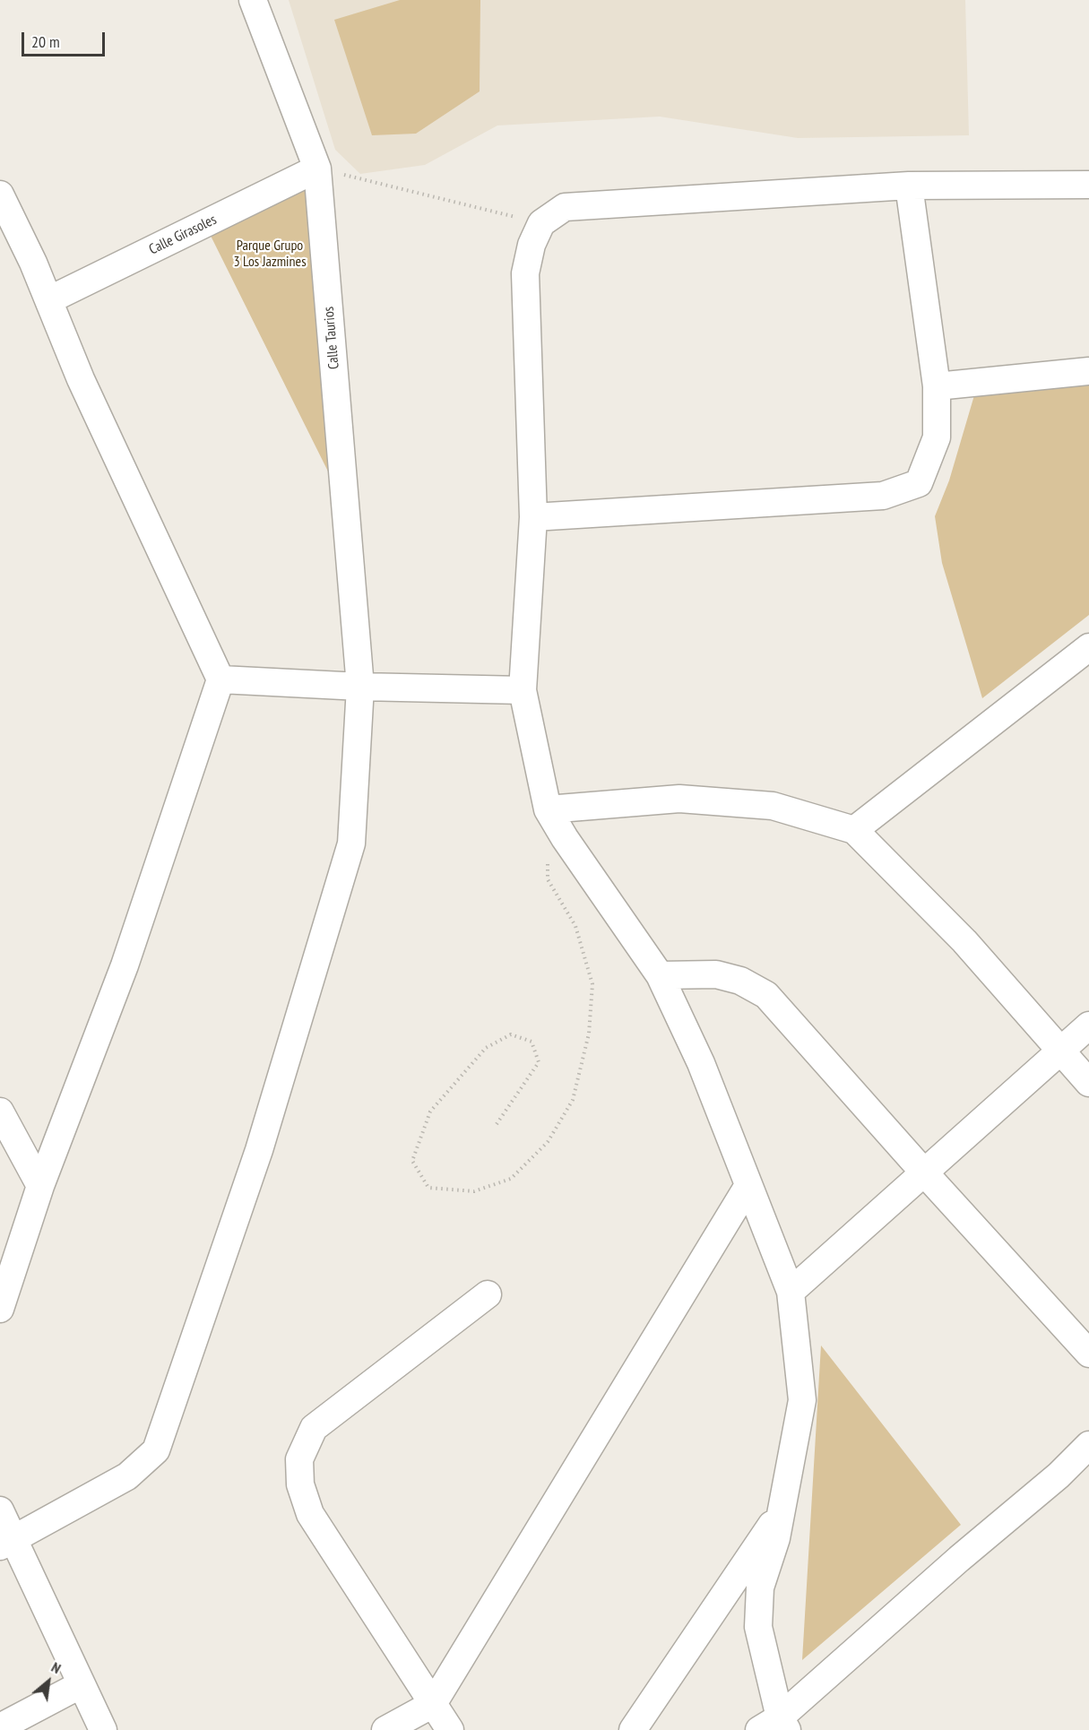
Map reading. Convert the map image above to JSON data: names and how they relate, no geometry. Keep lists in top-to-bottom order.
{
  "streets": {
    "street": ["Calle Girasoles", "Calle Taurios"]
  },
  "crossings": [
    ["Calle Girasoles", "Calle Taurios"]
  ],
  "parks": ["Parque Grupo 3 Los Jazmines"],
  "scale_bar": "20 m",
  "north": "top right"
}
